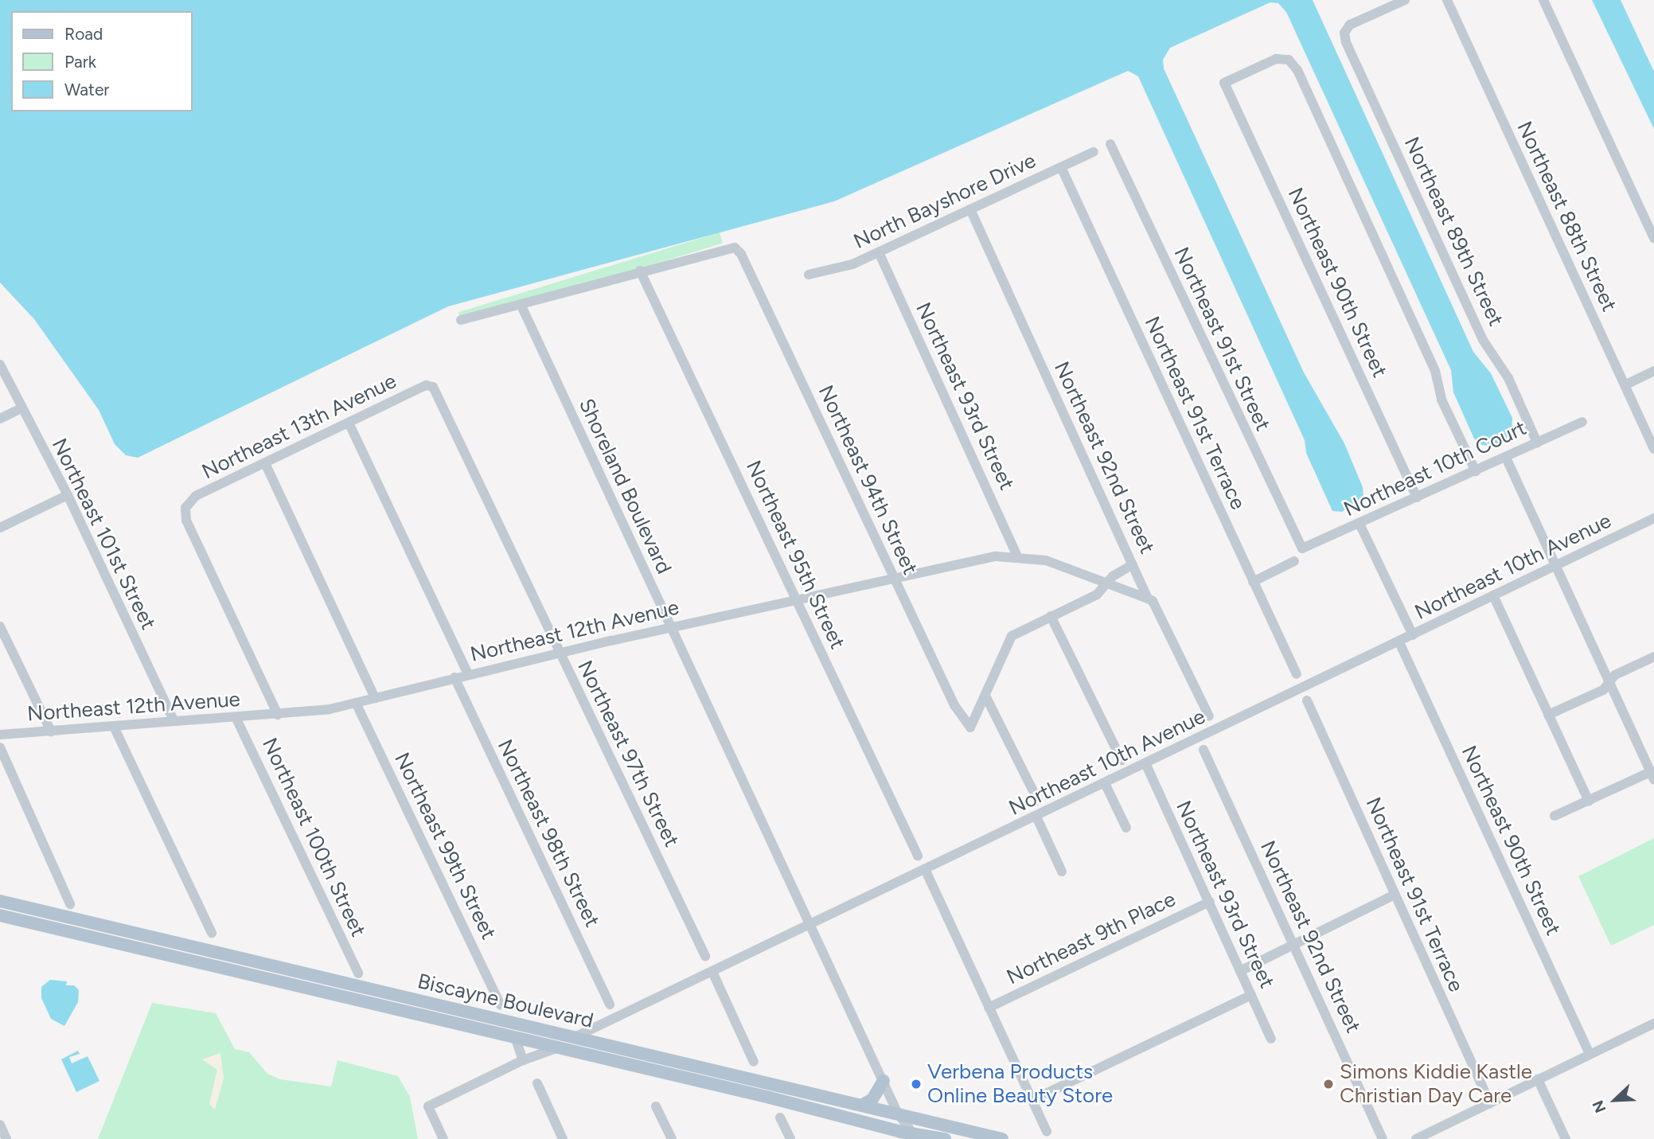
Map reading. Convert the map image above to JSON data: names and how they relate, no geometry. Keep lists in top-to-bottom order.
{
  "streets": {
    "main road": ["Biscayne Boulevard"],
    "street": [
      "North Bayshore Drive",
      "Northeast 88th Street",
      "Northeast 89th Street",
      "Northeast 90th Street",
      "Northeast 91st Street",
      "Northeast 93rd Street",
      "Northeast 91st Terrace",
      "Northeast 13th Avenue",
      "Northeast 92nd Street",
      "Northeast 10th Court",
      "Northeast 94th Street",
      "Shoreland Boulevard",
      "Northeast 101st Street",
      "Northeast 95th Street",
      "Northeast 10th Avenue",
      "Northeast 12th Avenue",
      "Northeast 97th Street",
      "Northeast 98th Street",
      "Northeast 100th Street",
      "Northeast 99th Street",
      "Northeast 9th Place"
    ]
  },
  "crossings": [
    ["North Bayshore Drive", "Northeast 93rd Street"],
    ["North Bayshore Drive", "Northeast 91st Terrace"],
    ["North Bayshore Drive", "Northeast 92nd Street"],
    ["Northeast 89th Street", "Northeast 10th Court"],
    ["Northeast 90th Street", "Northeast 10th Court"],
    ["Northeast 90th Street", "Northeast 10th Avenue"],
    ["Northeast 91st Street", "Northeast 10th Court"],
    ["Northeast 93rd Street", "Northeast 10th Avenue"],
    ["Northeast 93rd Street", "Northeast 12th Avenue"],
    ["Northeast 93rd Street", "Northeast 9th Place"],
    ["Northeast 13th Avenue", "Northeast 97th Street"],
    ["Northeast 13th Avenue", "Northeast 100th Street"],
    ["Northeast 92nd Street", "Northeast 12th Avenue"],
    ["Northeast 94th Street", "Northeast 95th Street"],
    ["Northeast 94th Street", "Northeast 12th Avenue"],
    ["Shoreland Boulevard", "Northeast 10th Avenue"],
    ["Shoreland Boulevard", "Northeast 12th Avenue"],
    ["Shoreland Boulevard", "Biscayne Boulevard"],
    ["Northeast 101st Street", "Northeast 12th Avenue"],
    ["Northeast 95th Street", "Northeast 12th Avenue"],
    ["Northeast 10th Avenue", "Biscayne Boulevard"],
    ["Northeast 12th Avenue", "Northeast 97th Street"],
    ["Northeast 12th Avenue", "Northeast 98th Street"],
    ["Northeast 12th Avenue", "Northeast 100th Street"],
    ["Northeast 12th Avenue", "Northeast 99th Street"]
  ],
  "places": ["Verbena Products Online Beauty Store", "Simons Kiddie Kastle Christian Day Care"],
  "legend": ["Road", "Park", "Water"],
  "north": "bottom left"
}
